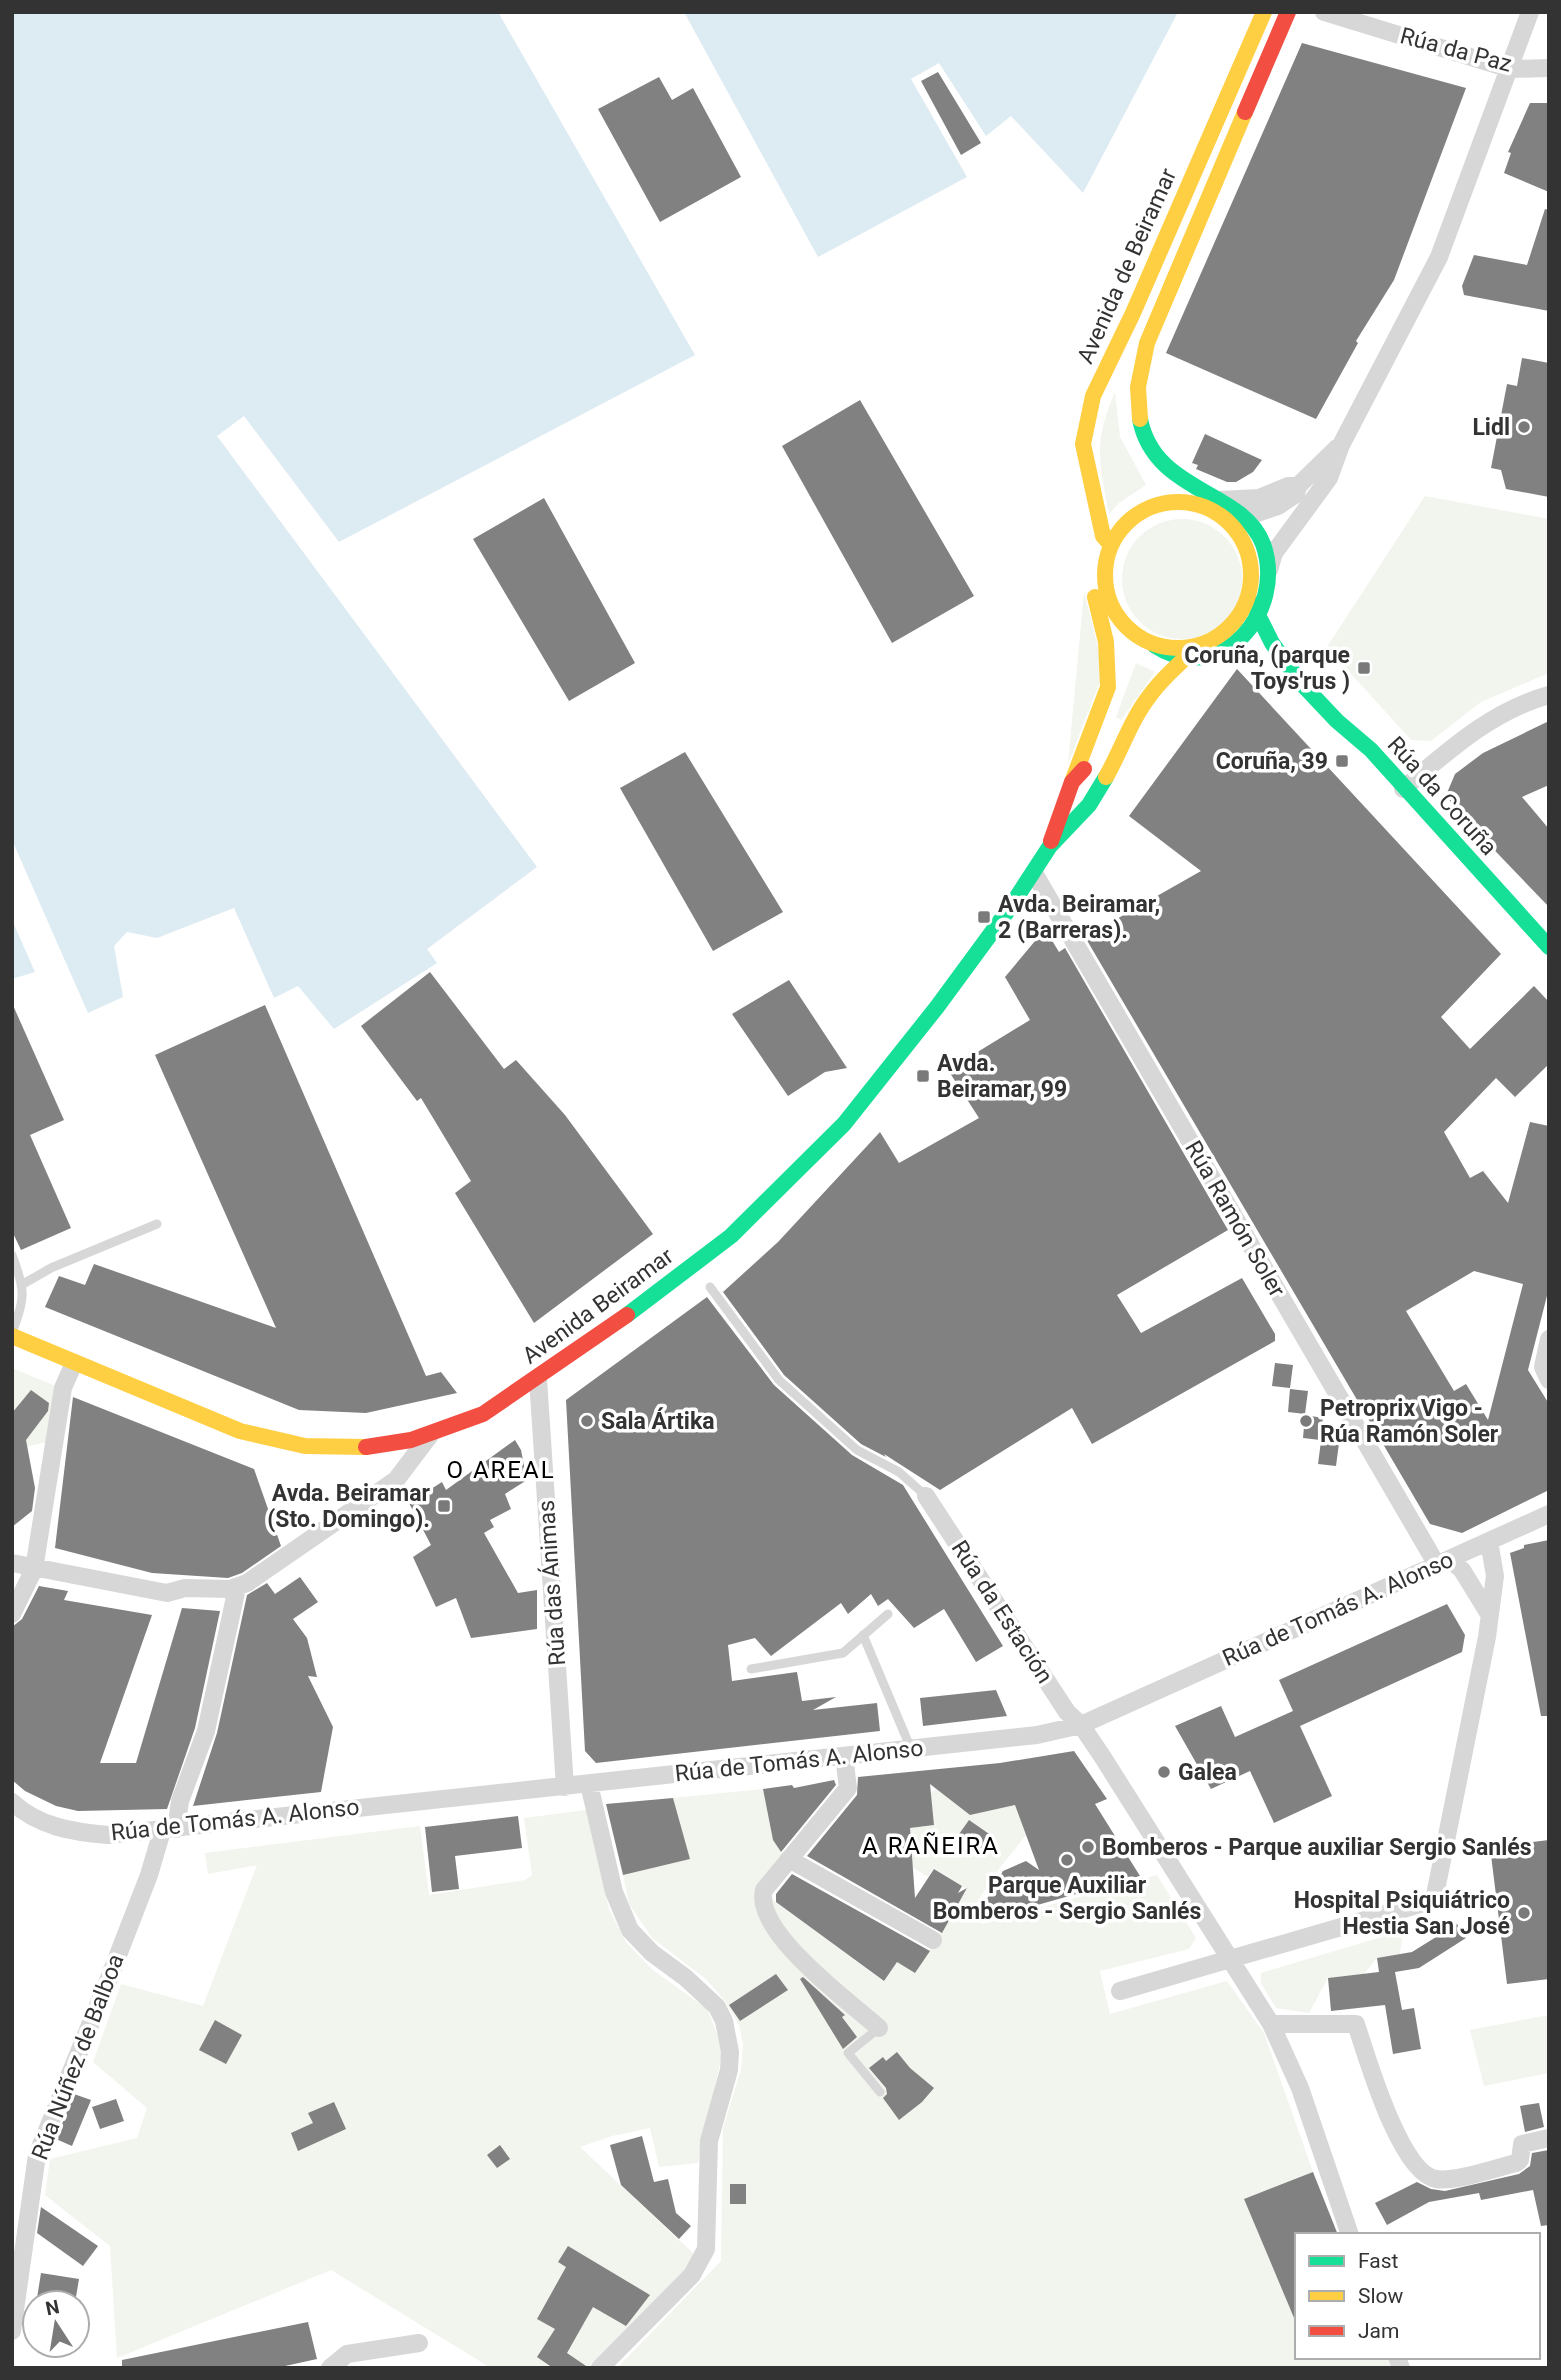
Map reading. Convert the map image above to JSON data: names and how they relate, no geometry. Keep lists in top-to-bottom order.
{
  "streets": {
    "main road": ["Avenida de Beiramar", "Rúa da Coruña", "Avenida Beiramar"],
    "street": [
      "Rúa da Paz",
      "Rúa Ramón Soler",
      "Rúa das Ánimas",
      "Rúa de Tomás A. Alonso",
      "Rúa da Estación",
      "Rúa Núñez de Balboa"
    ]
  },
  "crossings": [
    ["Avenida de Beiramar", "Rúa da Coruña"],
    ["Avenida de Beiramar", "Avenida Beiramar"],
    ["Rúa da Coruña", "Avenida Beiramar"],
    ["Rúa Ramón Soler", "Avenida Beiramar"],
    ["Rúa Ramón Soler", "Rúa de Tomás A. Alonso"],
    ["Avenida Beiramar", "Rúa das Ánimas"],
    ["Rúa das Ánimas", "Rúa de Tomás A. Alonso"],
    ["Rúa de Tomás A. Alonso", "Rúa da Estación"],
    ["Rúa de Tomás A. Alonso", "Rúa Núñez de Balboa"]
  ],
  "districts": ["O AREAL", "A RAÑEIRA"],
  "places": {
    "other": [
      "Lidl",
      "Sala Ártika",
      "Petroprix Vigo - Rúa Ramón Soler",
      "Galea",
      "Bomberos - Parque auxiliar Sergio Sanlés",
      "Parque Auxiliar Bomberos - Sergio Sanlés",
      "Hospital Psiquiátrico Hestia San José"
    ],
    "transit": [
      "Coruña, (parque Toys'rus )",
      "Coruña, 39",
      "Avda. Beiramar, 2 (Barreras).",
      "Avda. Beiramar, 99",
      "Avda. Beiramar (Sto. Domingo)."
    ]
  },
  "legend": ["Fast", "Slow", "Jam"],
  "north": "top"
}
